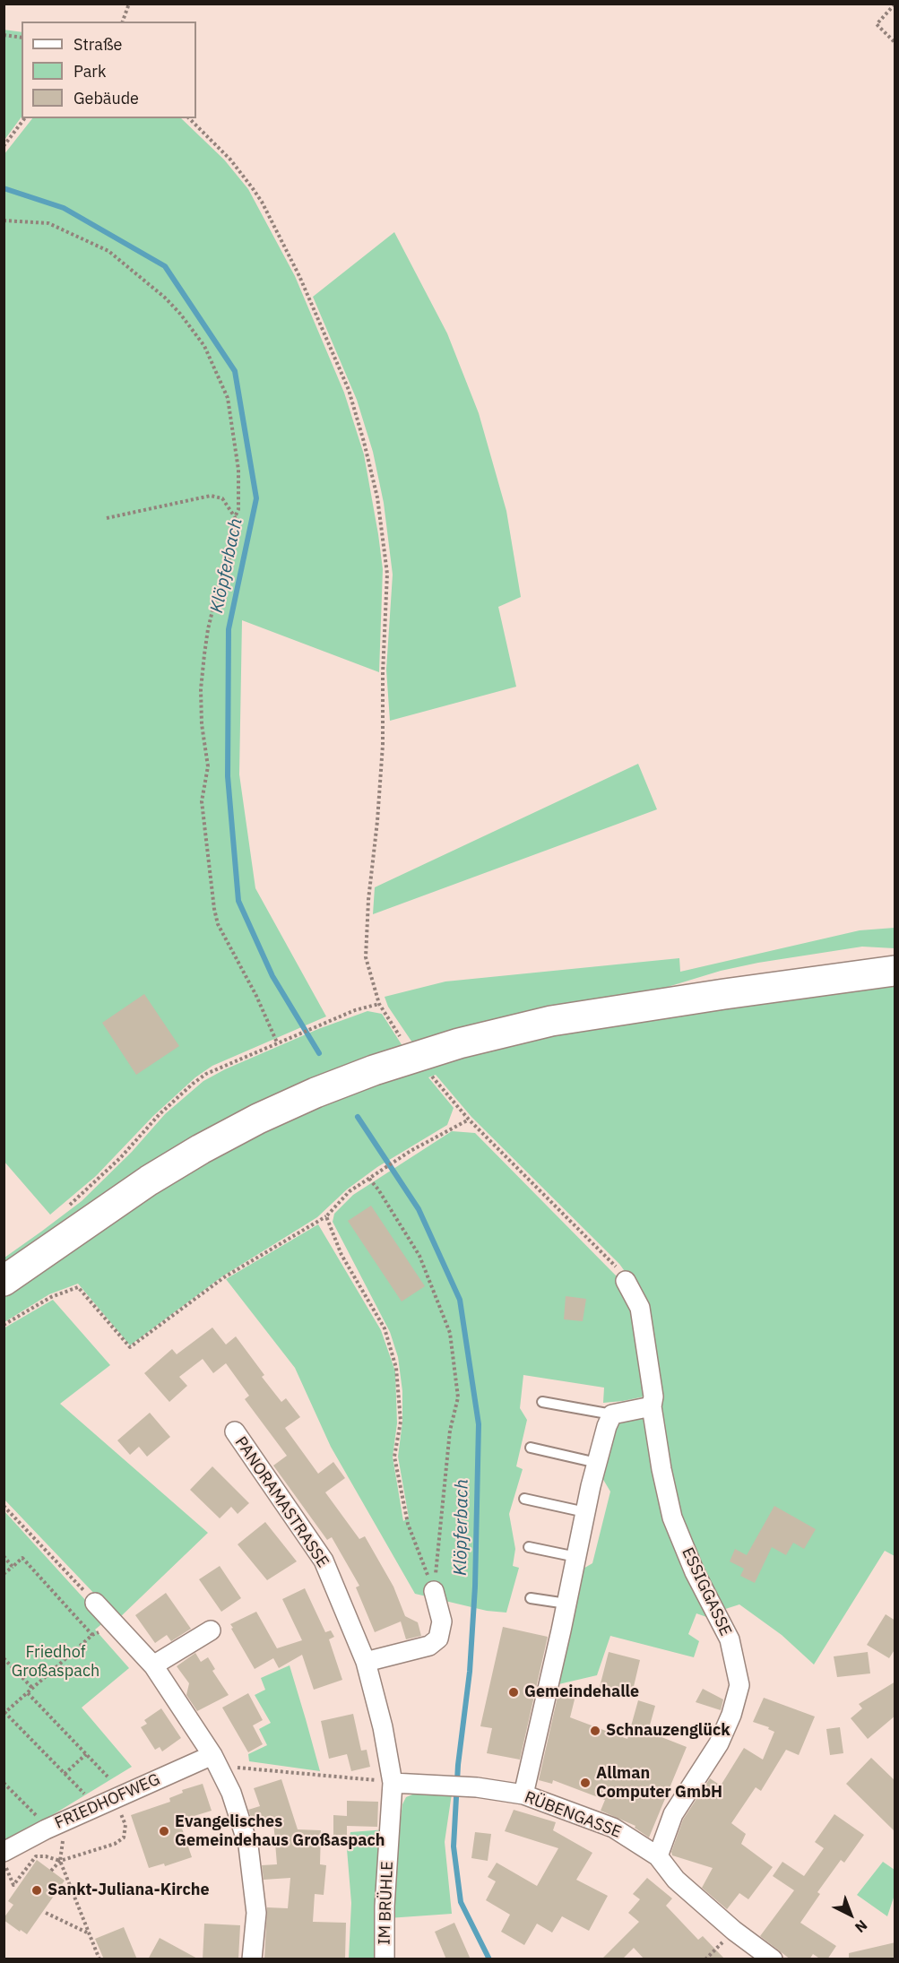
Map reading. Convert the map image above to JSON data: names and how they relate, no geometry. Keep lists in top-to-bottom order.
{
  "streets": {
    "street": [
      "PANORAMASTRASSE",
      "ESSIGGASSE",
      "FRIEDHOFWEG",
      "RÜBENGASSE",
      "IM BRÜHLE"
    ]
  },
  "crossings": [
    ["PANORAMASTRASSE", "RÜBENGASSE"],
    ["PANORAMASTRASSE", "IM BRÜHLE"],
    ["ESSIGGASSE", "RÜBENGASSE"],
    ["RÜBENGASSE", "IM BRÜHLE"]
  ],
  "water": ["Klöpferbach"],
  "parks": ["Friedhof Großaspach"],
  "places": [
    "Gemeindehalle",
    "Schnauzenglück",
    "Allman Computer GmbH",
    "Evangelisches Gemeindehaus Großaspach",
    "Sankt-Juliana-Kirche"
  ],
  "legend": ["Straße", "Park", "Gebäude"],
  "north": "bottom right"
}
